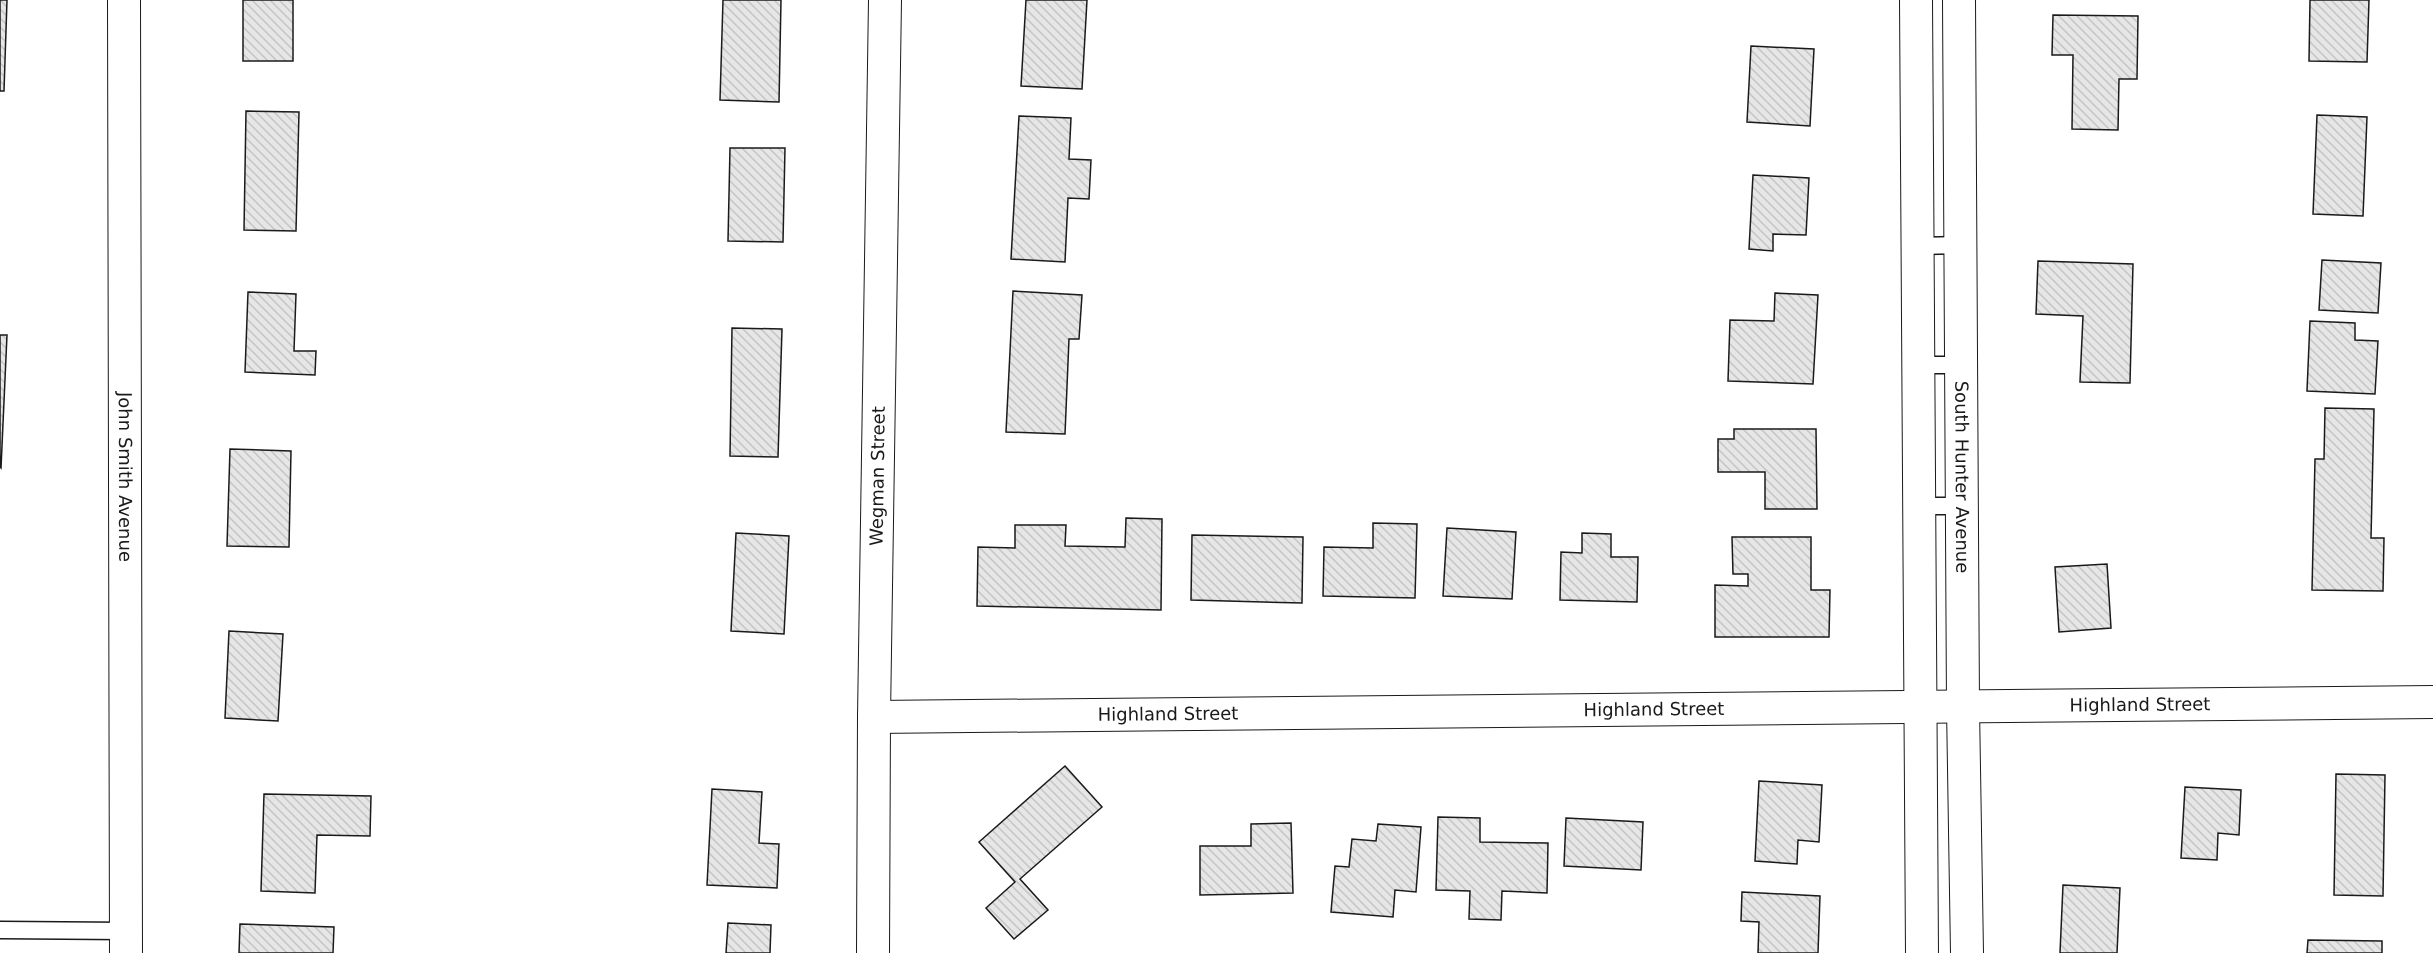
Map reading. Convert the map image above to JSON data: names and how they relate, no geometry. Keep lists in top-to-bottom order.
{
  "streets": {
    "street": [
      "John Smith Avenue",
      "Wegman Street",
      "South Hunter Avenue",
      "Highland Street"
    ]
  },
  "crossings": [
    ["Wegman Street", "Highland Street"],
    ["South Hunter Avenue", "Highland Street"]
  ]
}
